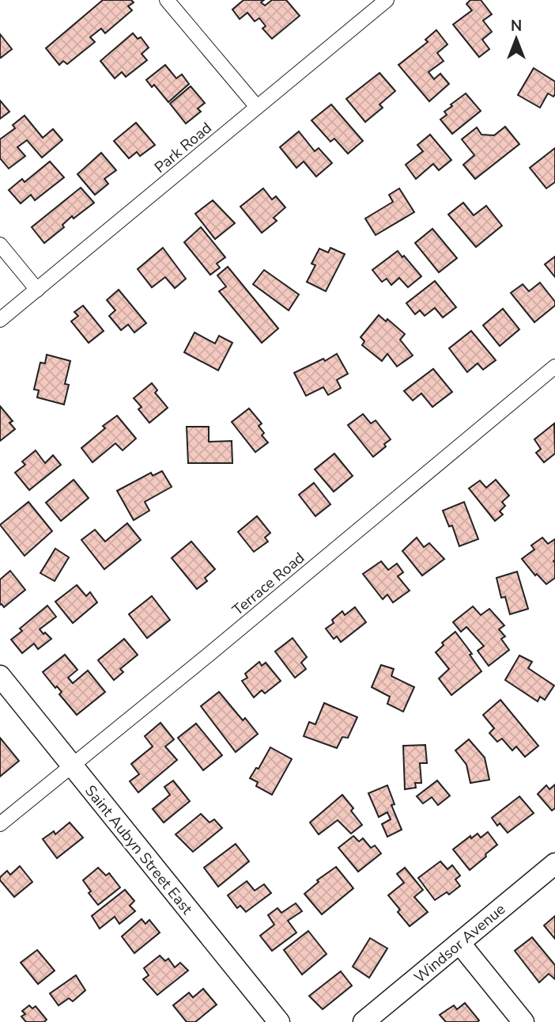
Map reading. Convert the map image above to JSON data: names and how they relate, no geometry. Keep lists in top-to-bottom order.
{
  "streets": {
    "main road": ["Saint Aubyn Street East", "Windsor Avenue"],
    "street": ["Park Road", "Terrace Road"]
  },
  "crossings": [
    ["Terrace Road", "Saint Aubyn Street East"]
  ],
  "north": "top"
}
